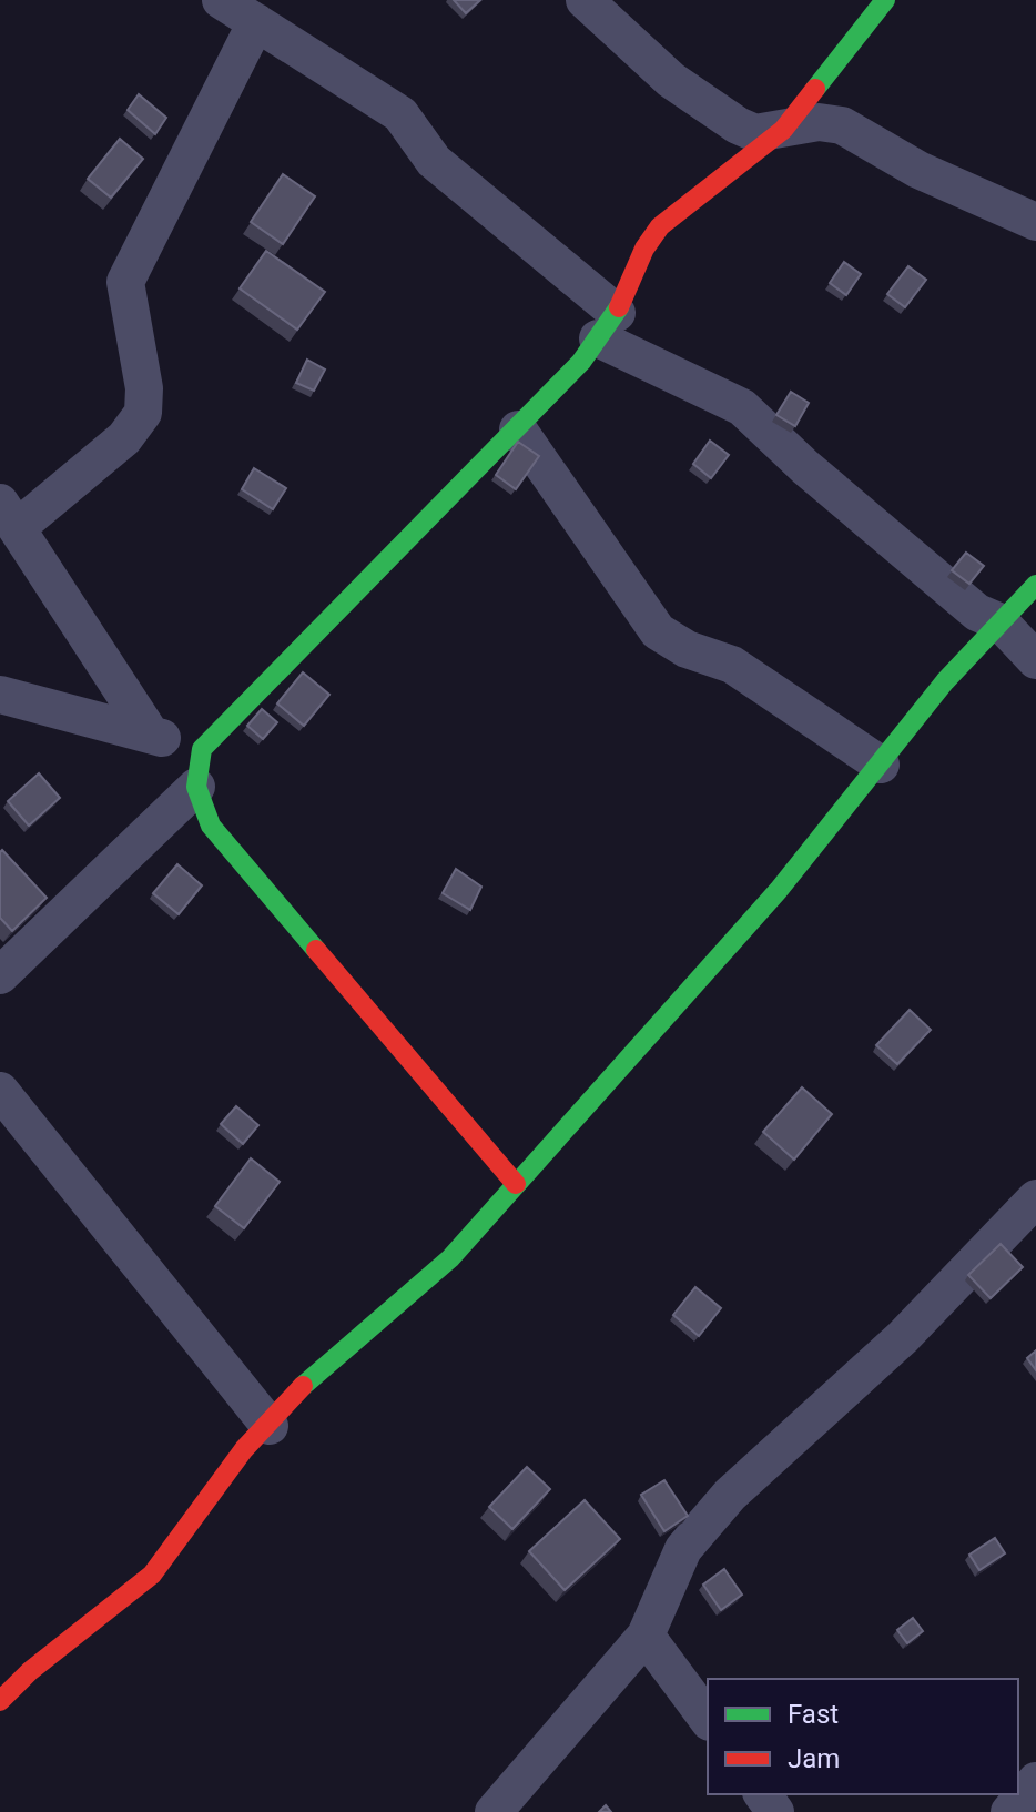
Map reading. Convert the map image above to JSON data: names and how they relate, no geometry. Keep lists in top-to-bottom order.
{
  "legend": ["Fast", "Jam"]
}
